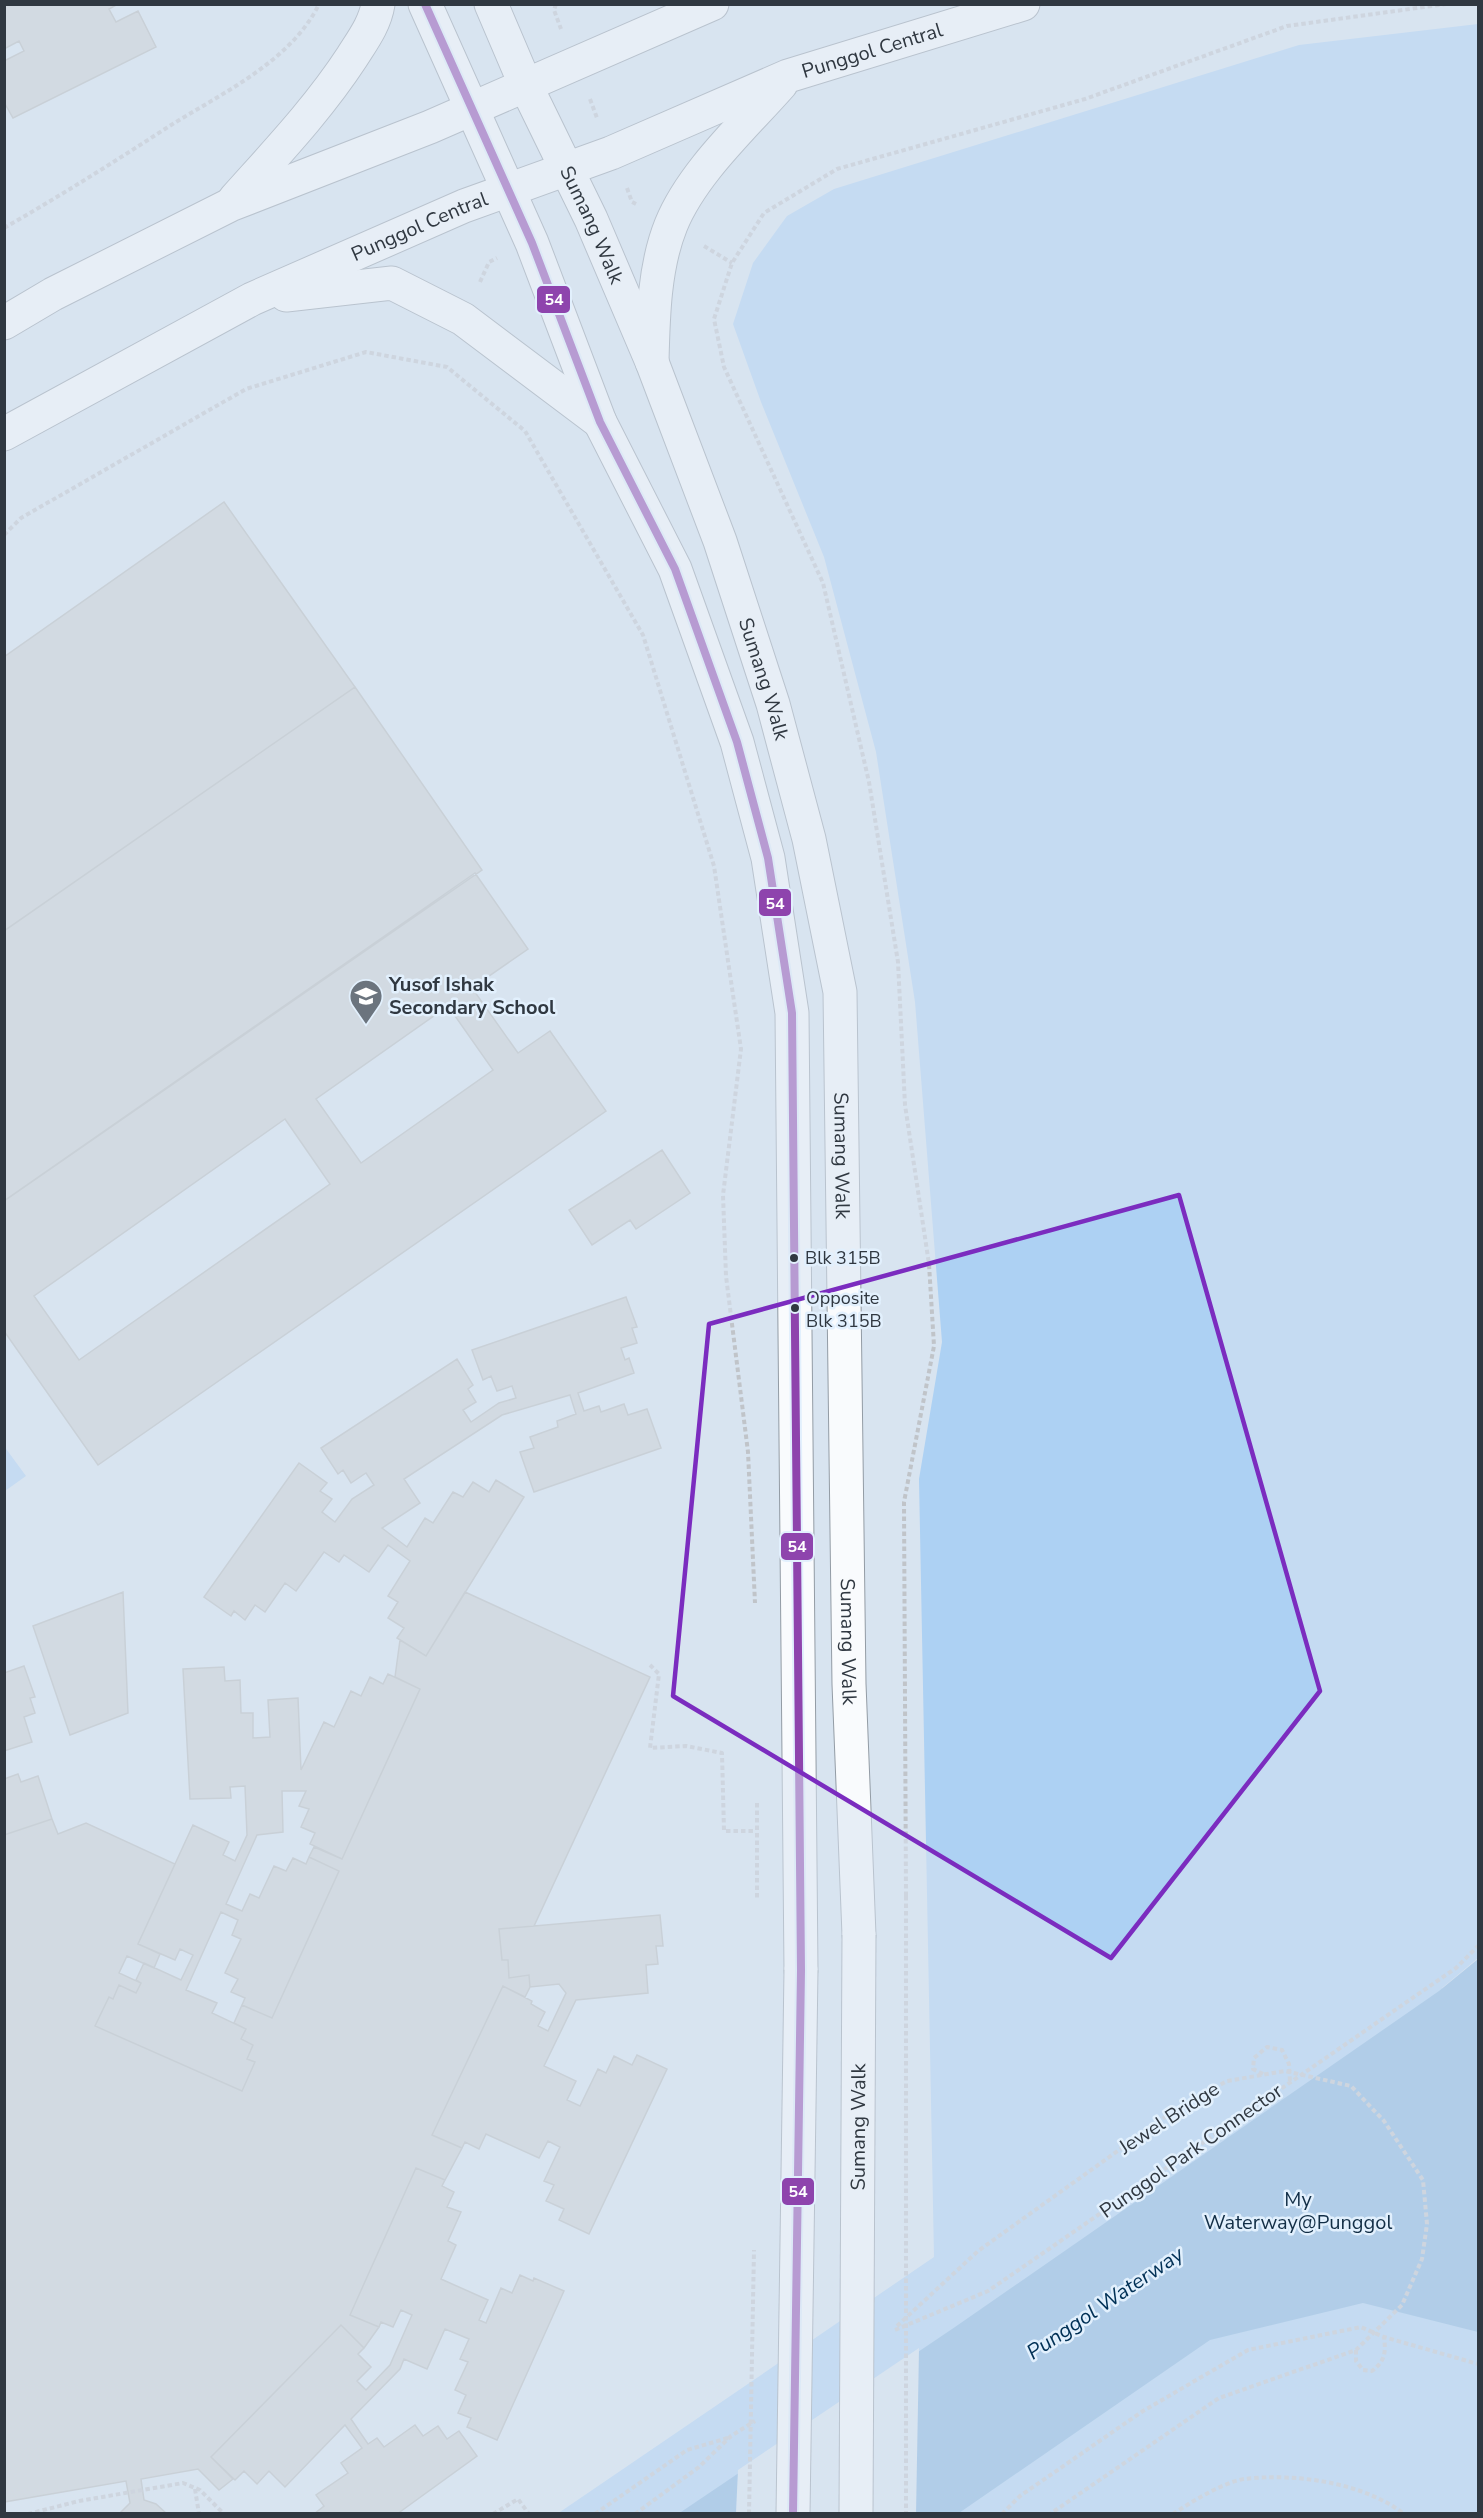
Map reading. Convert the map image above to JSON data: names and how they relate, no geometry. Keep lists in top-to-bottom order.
{
  "streets": {
    "street": ["Punggol Central", "Sumang Walk"],
    "path": ["Jewel Bridge", "Punggol Park Connector"]
  },
  "crossings": [
    ["Punggol Central", "Sumang Walk"],
    ["Jewel Bridge", "Punggol Park Connector"]
  ],
  "water": ["Punggol Waterway"],
  "parks": ["My Waterway@Punggol"],
  "places": {
    "school or university": ["Yusof Ishak Secondary School"],
    "other": ["Blk 315B", "Opposite Blk 315B"]
  },
  "lines": ["transit line 54"]
}
